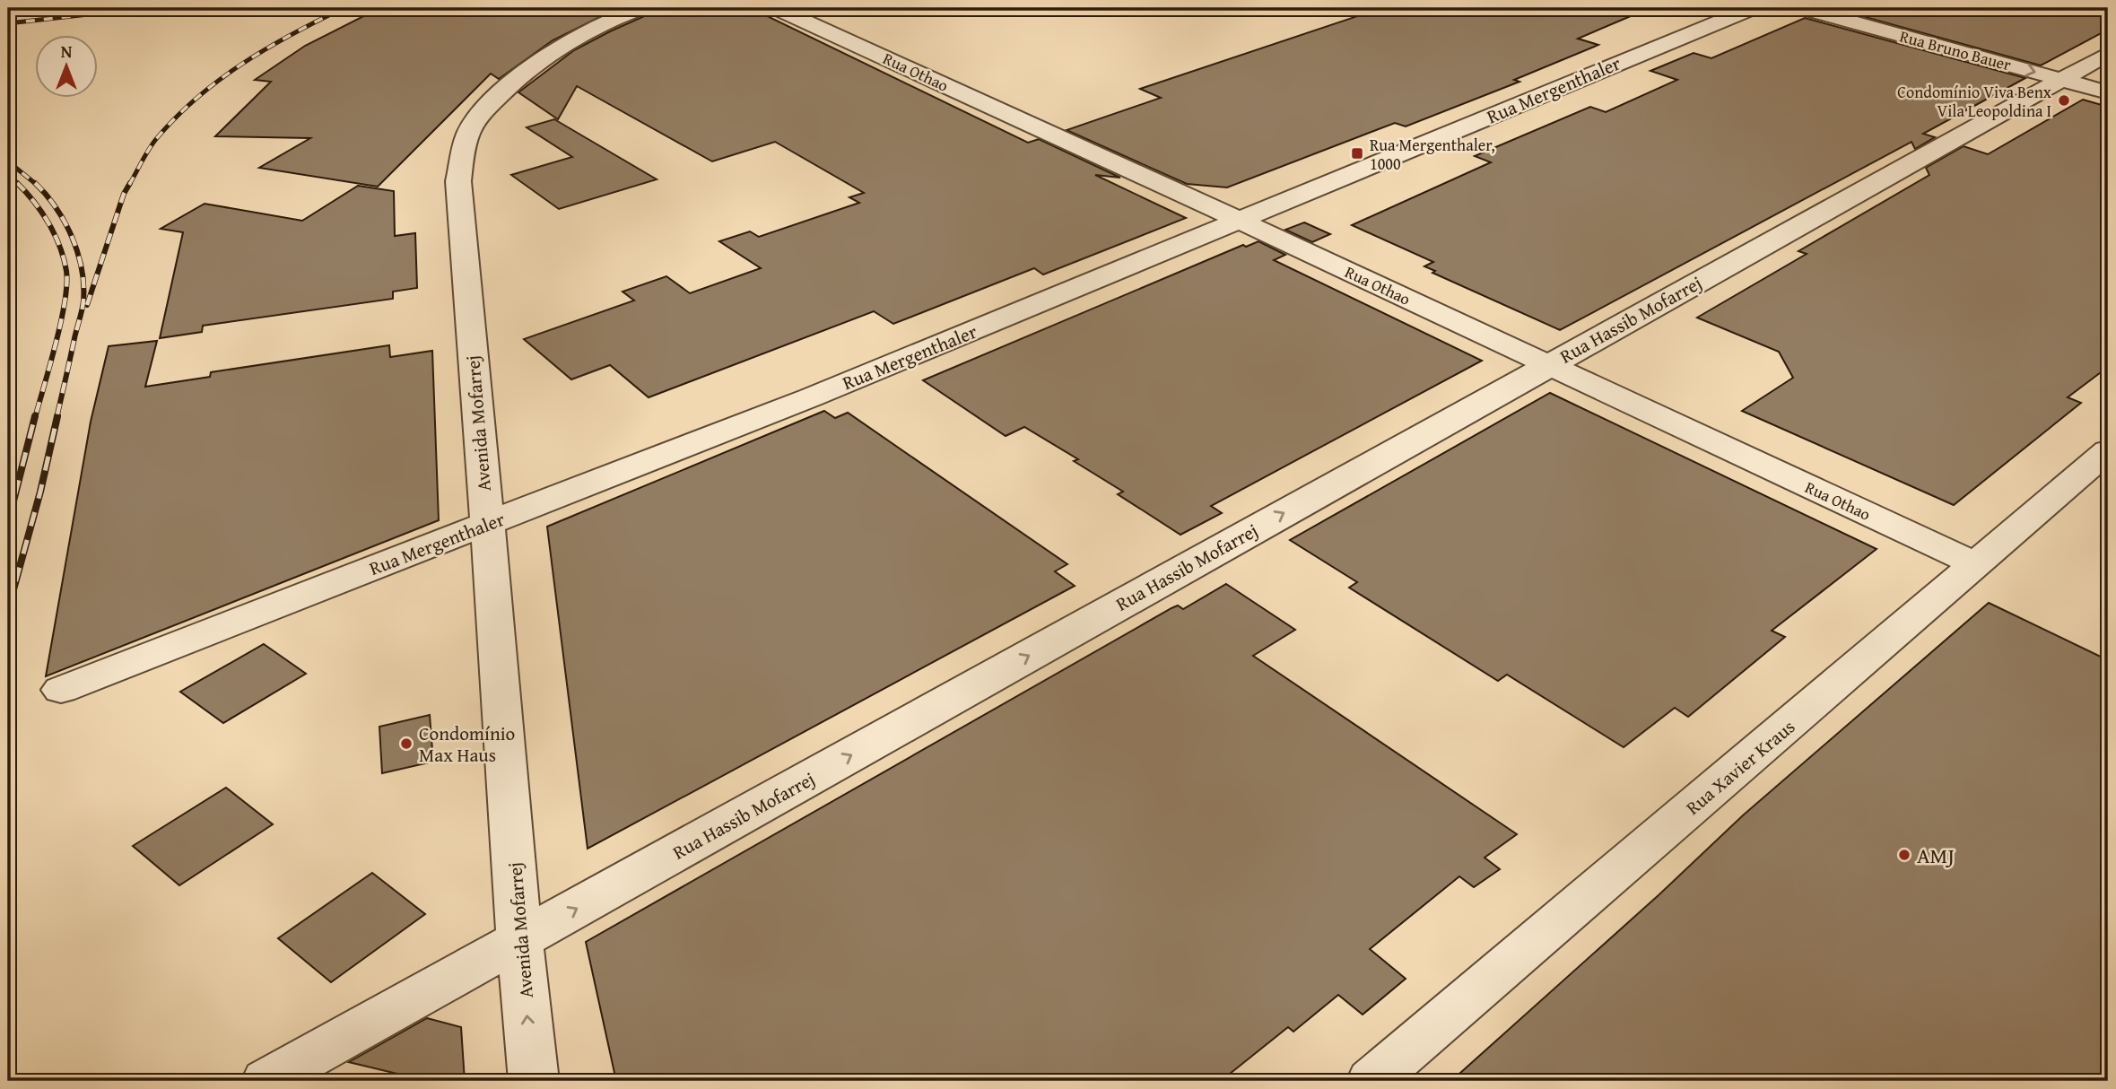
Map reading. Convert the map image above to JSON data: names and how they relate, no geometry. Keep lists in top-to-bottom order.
{
  "streets": {
    "street": [
      "Rua Bruno Bauer",
      "Rua Othao",
      "Rua Mergenthaler",
      "Rua Hassib Mofarrej",
      "Avenida Mofarrej",
      "Rua Xavier Kraus"
    ]
  },
  "crossings": [
    ["Rua Bruno Bauer", "Rua Hassib Mofarrej"],
    ["Rua Othao", "Rua Mergenthaler"],
    ["Rua Othao", "Rua Hassib Mofarrej"],
    ["Rua Othao", "Rua Xavier Kraus"],
    ["Rua Mergenthaler", "Avenida Mofarrej"],
    ["Rua Hassib Mofarrej", "Avenida Mofarrej"]
  ],
  "one_way": ["Rua Bruno Bauer", "Rua Hassib Mofarrej"],
  "places": {
    "other": ["Condomínio Viva Benx Vila Leopoldina I", "Condomínio Max Haus", "AMJ"],
    "transit": ["Rua Mergenthaler, 1000"]
  },
  "north": "top"
}
